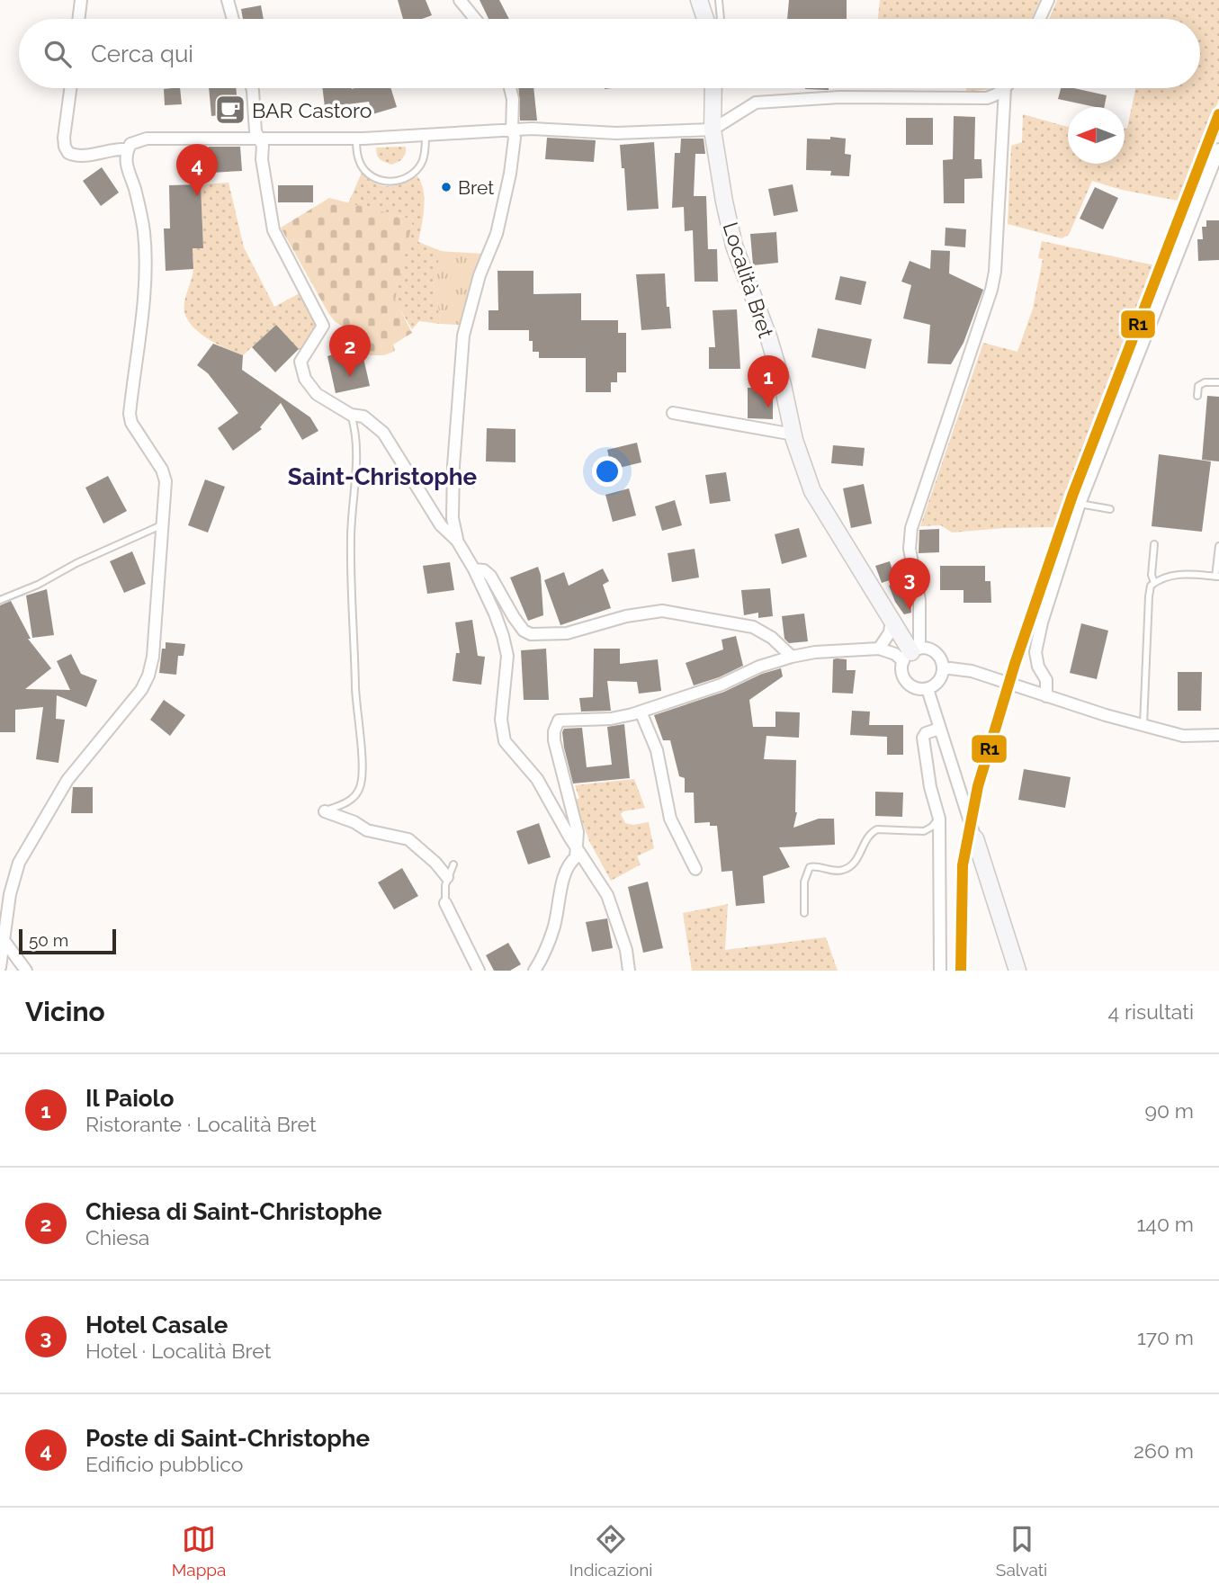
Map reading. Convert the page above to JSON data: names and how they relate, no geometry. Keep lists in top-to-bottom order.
{
  "streets": {
    "street": ["Località Bret"]
  },
  "districts": ["Saint-Christophe"],
  "places": {
    "cafe": ["BAR Castoro"],
    "other": ["Bret"]
  },
  "lines": ["transit line R1"],
  "scale_bar": "50 m",
  "north": "left",
  "page": {
    "search": "Cerca qui",
    "pins": [
      "4",
      "2",
      "1",
      "3"
    ],
    "scale": "50 m",
    "heading": ["Vicino", "4 risultati"],
    "list": [
      {
        "mark": "1",
        "name": "Il Paiolo",
        "note": "Ristorante · Località Bret",
        "value": "90 m"
      },
      {
        "mark": "2",
        "name": "Chiesa di Saint-Christophe",
        "note": "Chiesa",
        "value": "140 m"
      },
      {
        "mark": "3",
        "name": "Hotel Casale",
        "note": "Hotel · Località Bret",
        "value": "170 m"
      },
      {
        "mark": "4",
        "name": "Poste di Saint-Christophe",
        "note": "Edificio pubblico",
        "value": "260 m"
      }
    ],
    "nav": ["Mappa", "Indicazioni", "Salvati"]
  }
}
